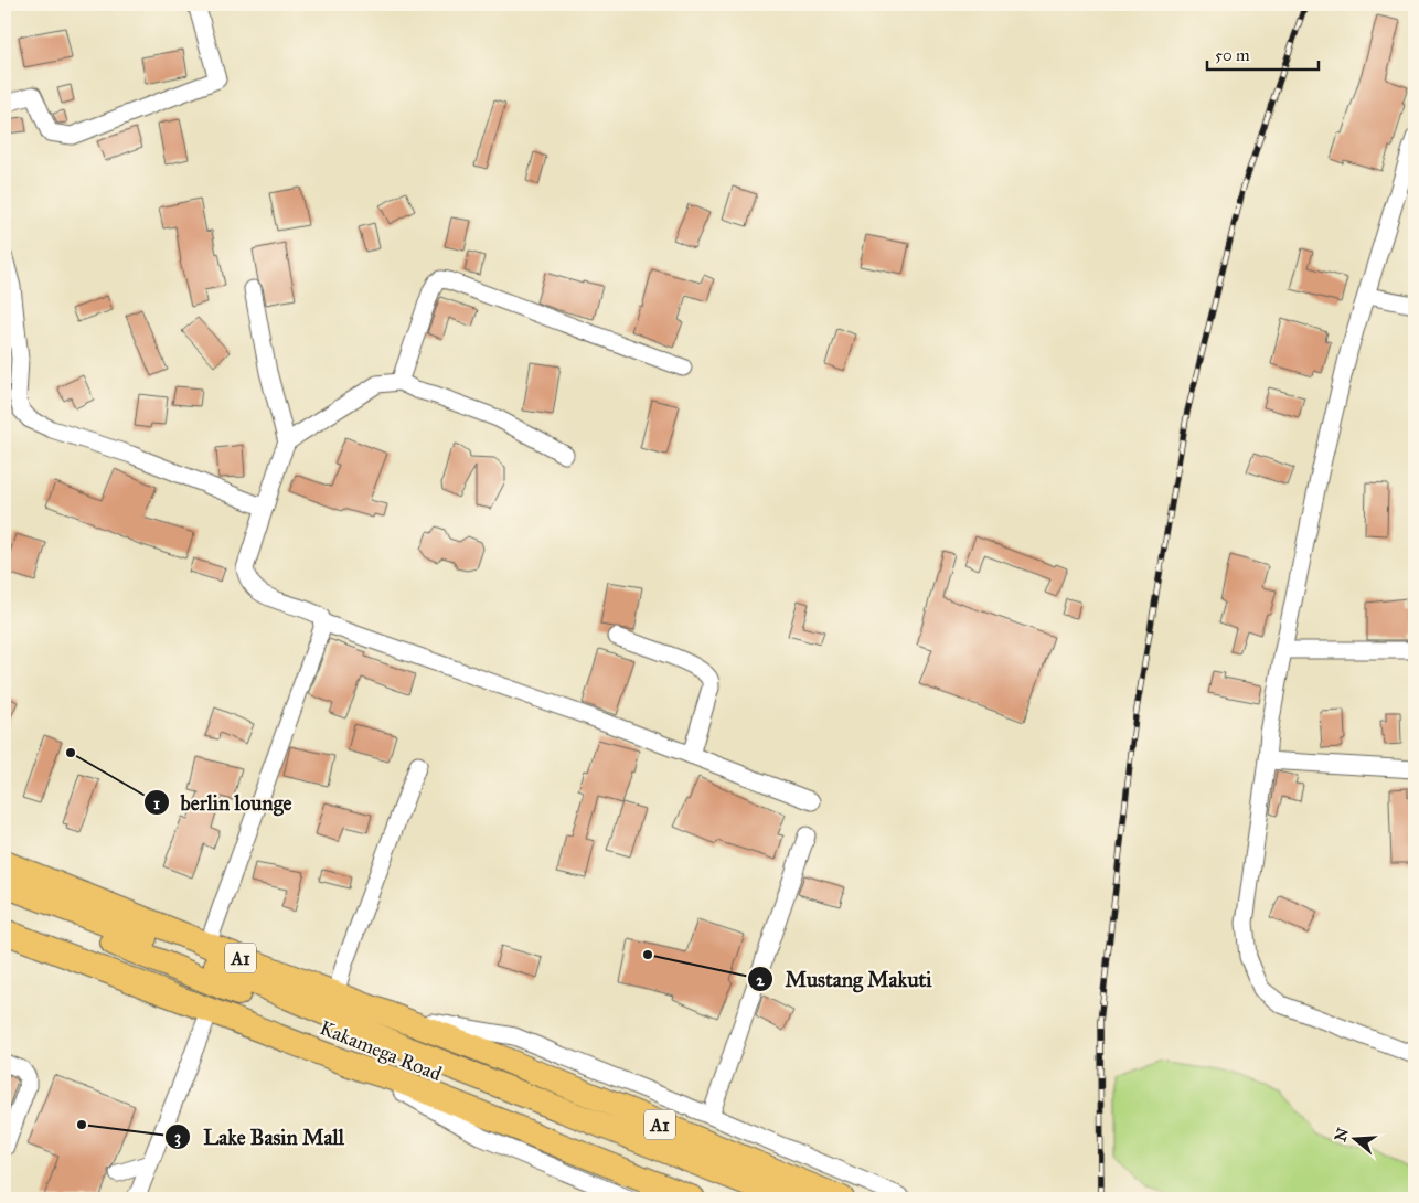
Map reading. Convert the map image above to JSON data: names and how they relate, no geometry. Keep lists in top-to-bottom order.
{
  "streets": {
    "highway": ["A1", "Kakamega Road"]
  },
  "places": ["berlin lounge", "Mustang Makuti", "Lake Basin Mall"],
  "scale_bar": "50 m",
  "north": "left"
}
